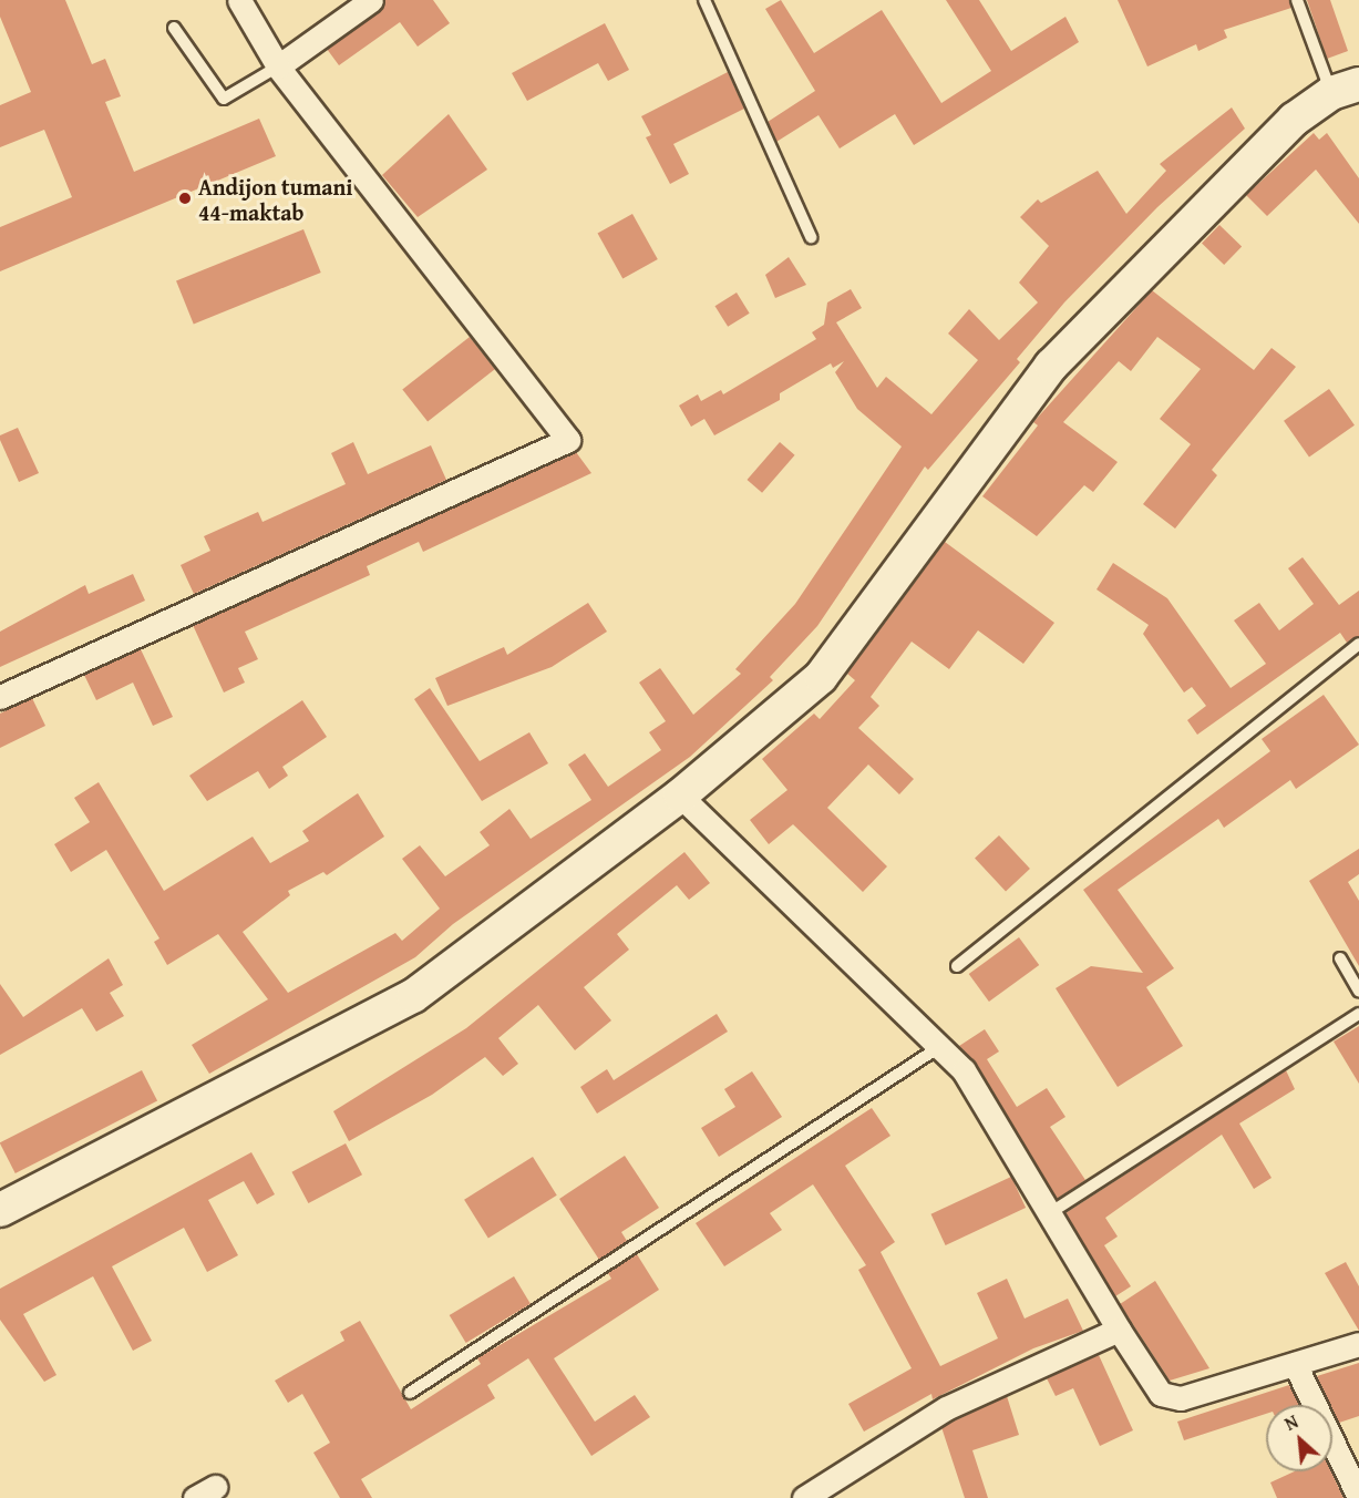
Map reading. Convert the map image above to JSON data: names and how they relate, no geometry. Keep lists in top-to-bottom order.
{
  "places": ["Andijon tumani 44-maktab"],
  "north": "top left"
}
